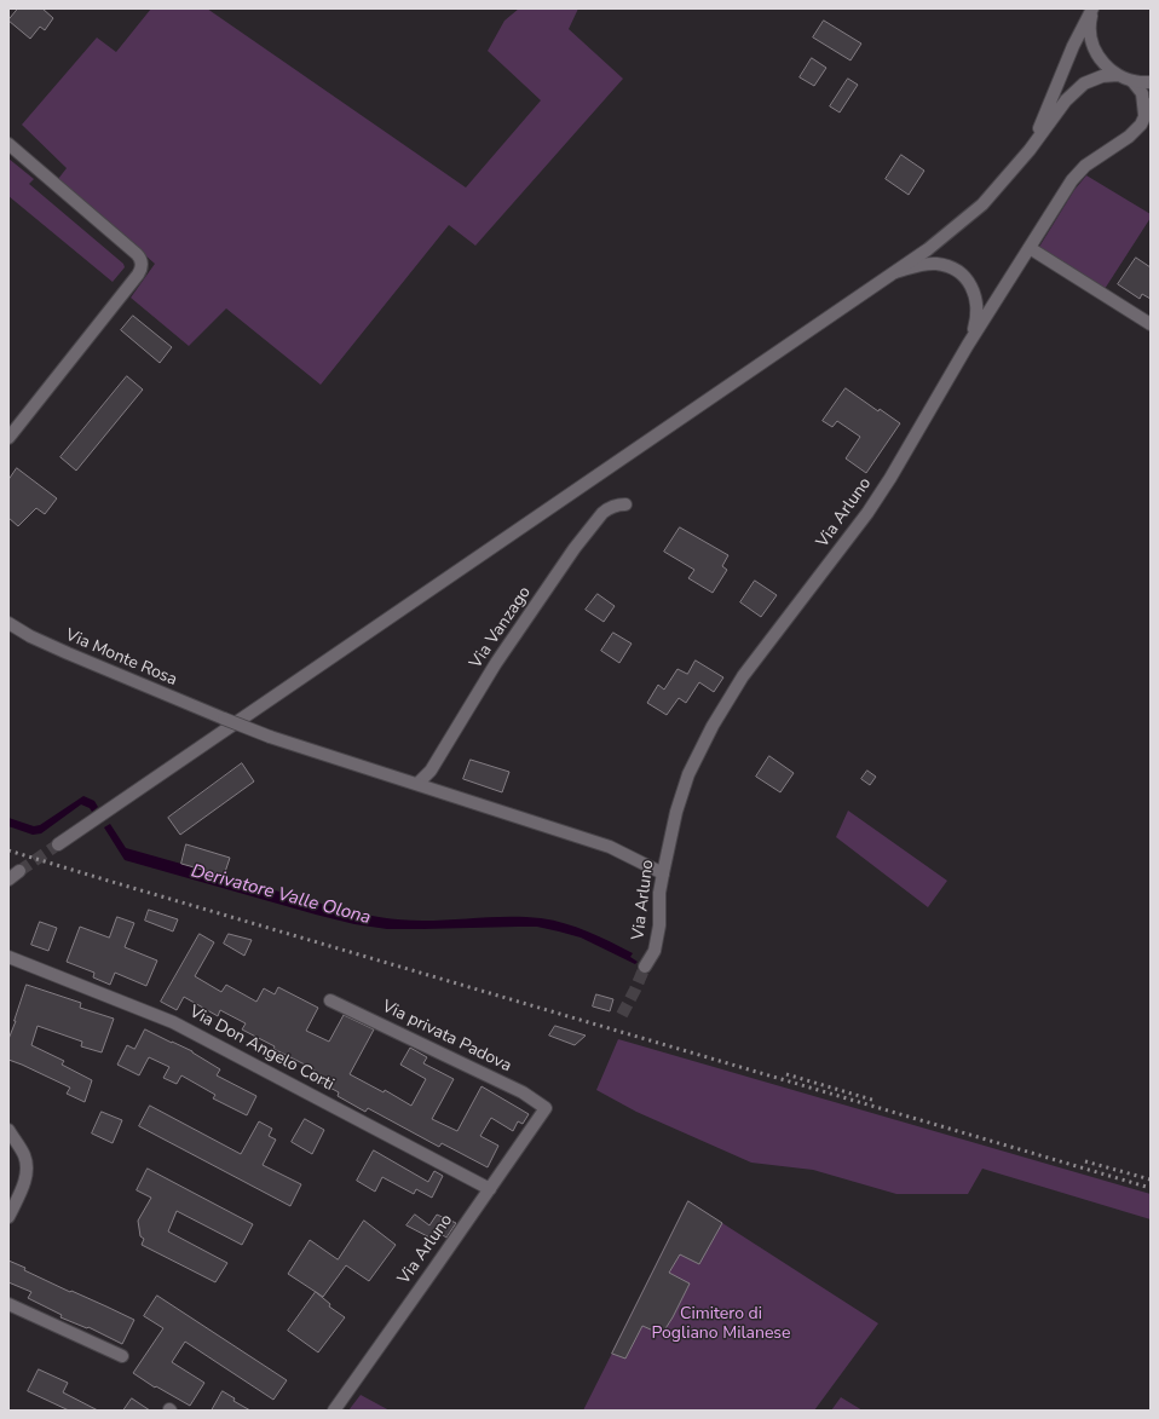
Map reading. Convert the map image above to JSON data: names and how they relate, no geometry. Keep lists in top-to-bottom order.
{
  "streets": {
    "street": [
      "Via Arluno",
      "Via Vanzago",
      "Via Monte Rosa",
      "Via privata Padova",
      "Via Don Angelo Corti"
    ]
  },
  "crossings": [
    ["Via Arluno", "Via privata Padova"],
    ["Via Arluno", "Via Don Angelo Corti"],
    ["Via Vanzago", "Via Monte Rosa"]
  ],
  "water": ["Derivatore Valle Olona"],
  "parks": ["Cimitero di Pogliano Milanese"]
}
